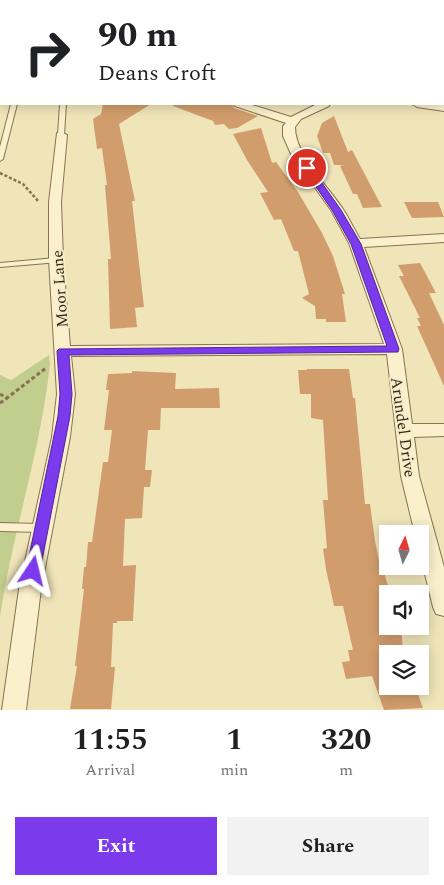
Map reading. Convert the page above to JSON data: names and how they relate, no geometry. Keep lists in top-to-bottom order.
{
  "streets": {
    "street": ["Moor Lane", "Arundel Drive"]
  },
  "north": "top",
  "page": {
    "turn": ["90 m", "Deans Croft"],
    "eta": [
      "11:55",
      "Arrival",
      "1",
      "min",
      "320",
      "m"
    ],
    "buttons": ["Exit", "Share"]
  }
}
